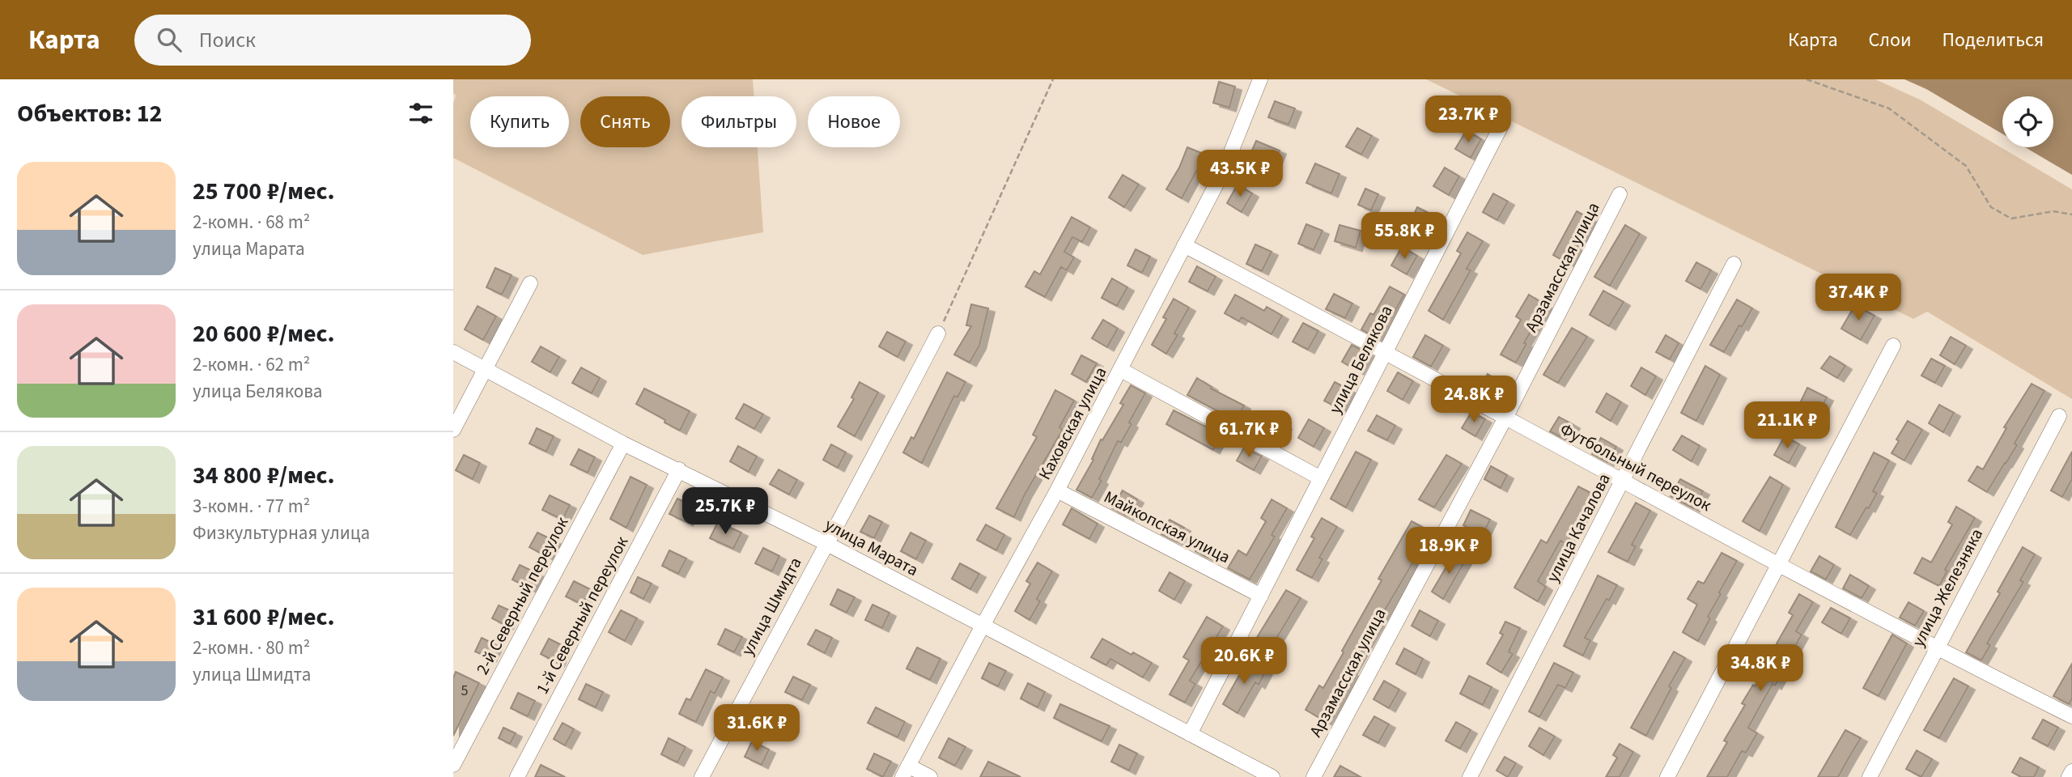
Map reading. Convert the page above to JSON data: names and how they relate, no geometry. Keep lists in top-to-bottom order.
{
  "streets": {
    "street": [
      "Арзамасская улица",
      "улица Белякова",
      "Каховская улица",
      "Футбольный переулок",
      "Майкопская улица",
      "улица Качалова",
      "улица Марата",
      "улица Железняка",
      "2-й Северный переулок",
      "улица Шмидта",
      "1-й Северный переулок"
    ]
  },
  "crossings": [
    ["Арзамасская улица", "Футбольный переулок"],
    ["улица Белякова", "Футбольный переулок"],
    ["улица Белякова", "Майкопская улица"],
    ["улица Белякова", "улица Марата"],
    ["Каховская улица", "Футбольный переулок"],
    ["Каховская улица", "Майкопская улица"],
    ["Каховская улица", "улица Марата"],
    ["Футбольный переулок", "улица Качалова"],
    ["Футбольный переулок", "улица Железняка"],
    ["улица Марата", "2-й Северный переулок"],
    ["улица Марата", "улица Шмидта"],
    ["улица Марата", "1-й Северный переулок"]
  ],
  "house_numbers": ["5"],
  "page": {
    "header": "Карта",
    "search": "Поиск",
    "nav": ["Карта", "Слои", "Поделиться"],
    "heading": "Объектов: 12",
    "price": [
      "23.7K ₽",
      "43.5K ₽",
      "55.8K ₽",
      "37.4K ₽",
      "24.8K ₽",
      "21.1K ₽",
      "61.7K ₽",
      "25.7K ₽",
      "18.9K ₽",
      "20.6K ₽",
      "34.8K ₽",
      "31.6K ₽"
    ],
    "chip": [
      "Купить",
      "Снять",
      "Фильтры",
      "Новое"
    ],
    "list": [
      {
        "name": "25 700 ₽/мес.",
        "note": "2-комн. · 68 m² · улица Марата"
      },
      {
        "name": "20 600 ₽/мес.",
        "note": "2-комн. · 62 m² · улица Белякова"
      },
      {
        "name": "34 800 ₽/мес.",
        "note": "3-комн. · 77 m² · Физкультурная улица"
      },
      {
        "name": "31 600 ₽/мес.",
        "note": "2-комн. · 80 m² · улица Шмидта"
      }
    ]
  }
}
